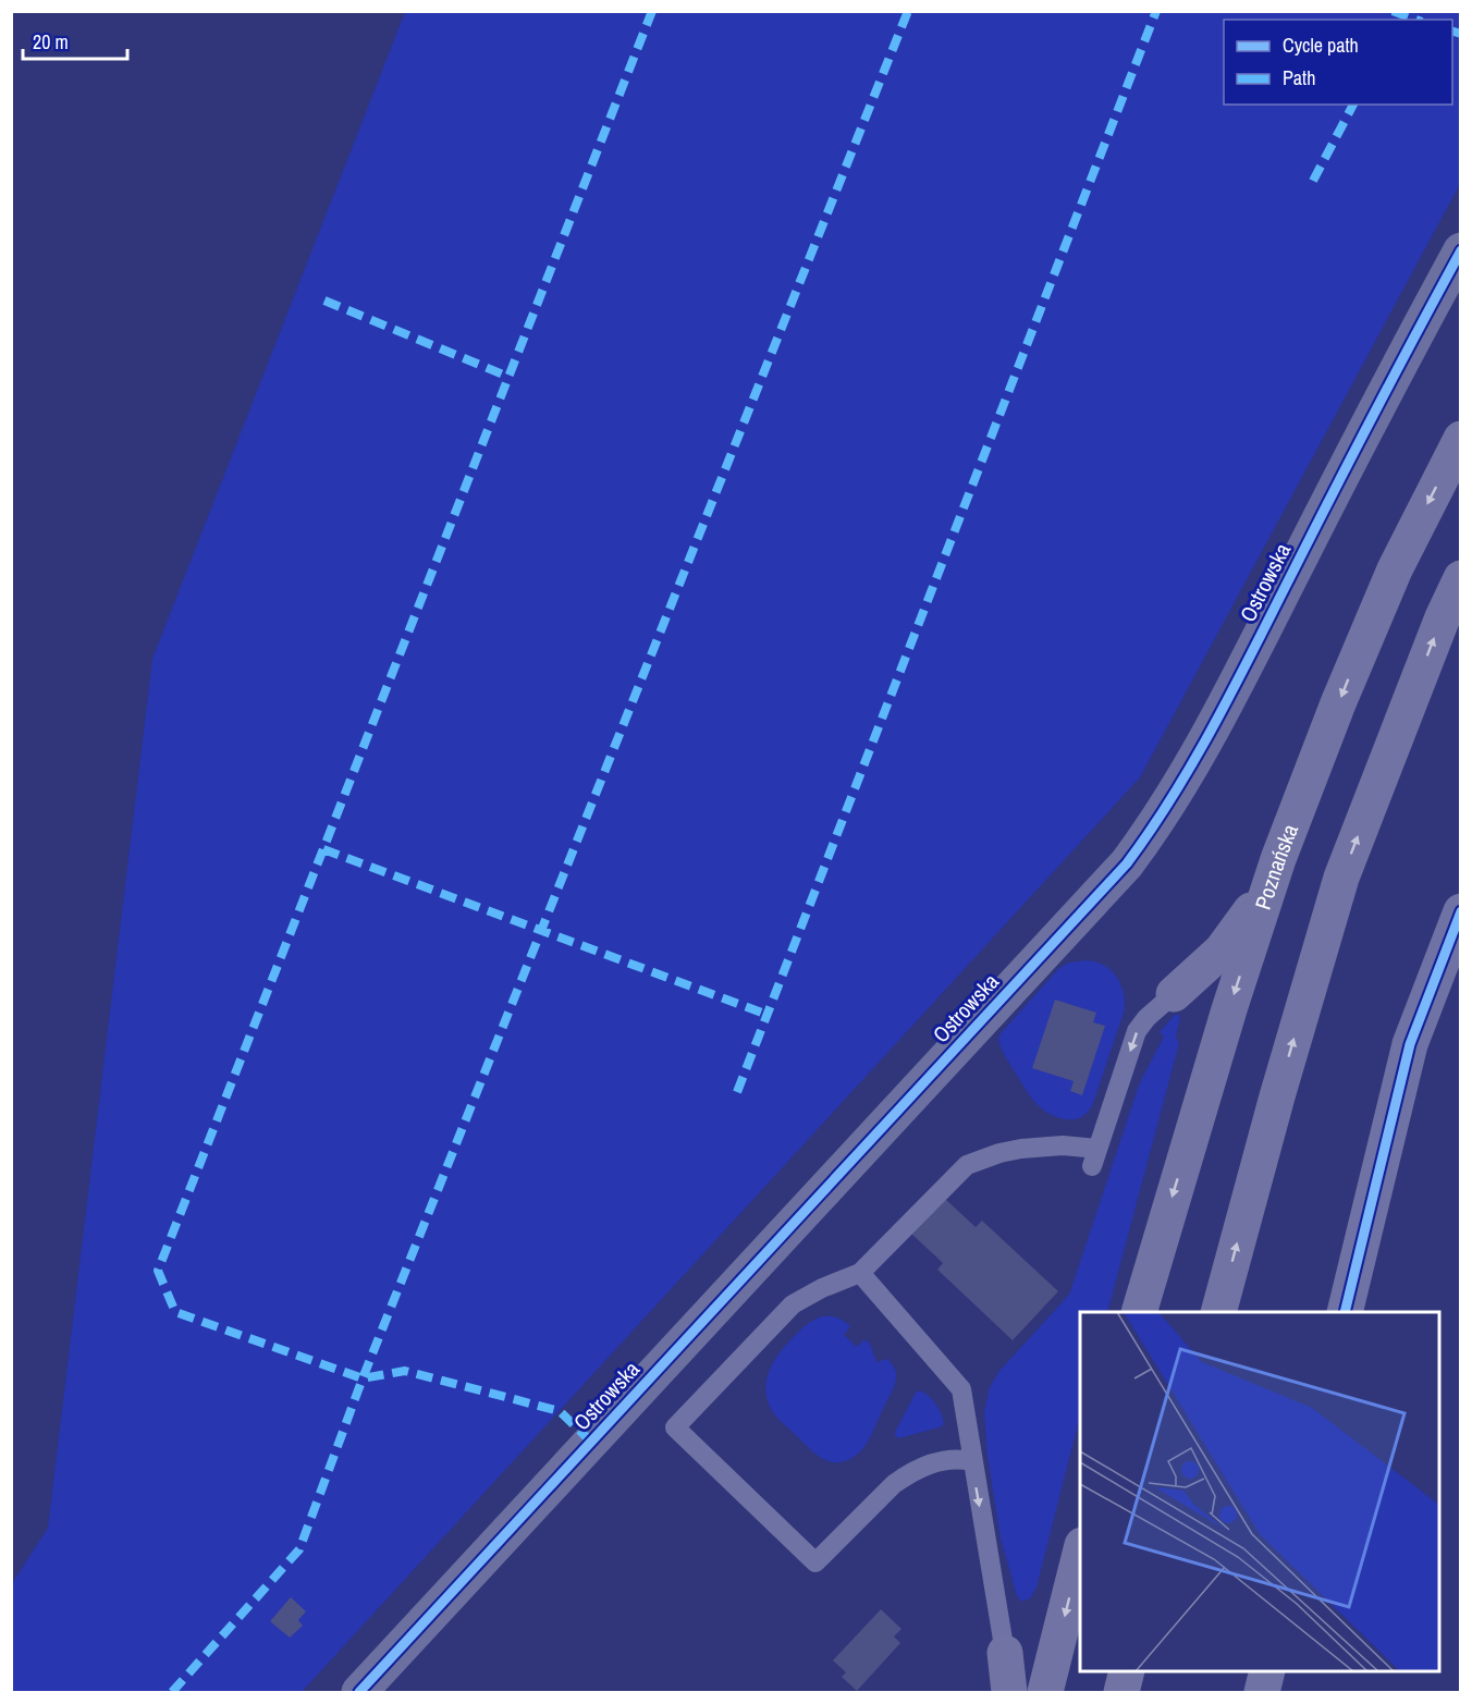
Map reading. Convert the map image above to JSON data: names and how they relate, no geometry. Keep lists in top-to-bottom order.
{
  "streets": {
    "highway": ["Poznańska"],
    "street": ["Ostrowska"]
  },
  "legend": ["Cycle path", "Path"],
  "scale_bar": "20 m"
}
